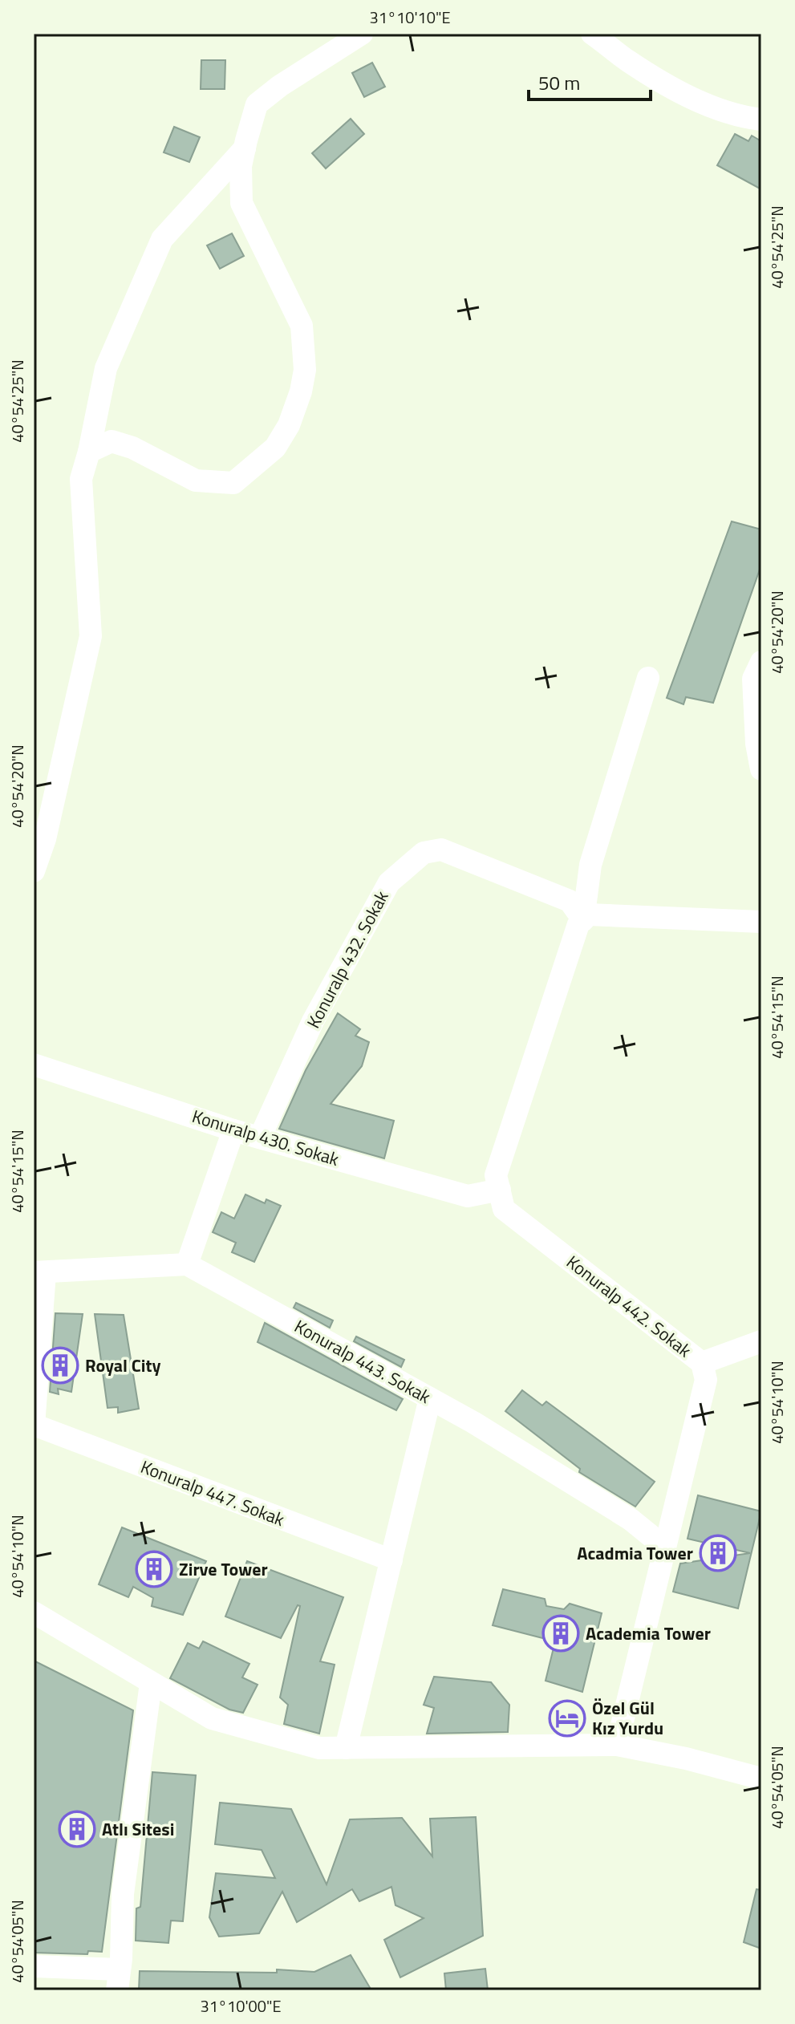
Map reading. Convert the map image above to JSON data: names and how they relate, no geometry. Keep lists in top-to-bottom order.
{
  "streets": {
    "street": [
      "Konuralp 432. Sokak",
      "Konuralp 430. Sokak",
      "Konuralp 442. Sokak",
      "Konuralp 443. Sokak",
      "Konuralp 447. Sokak"
    ]
  },
  "crossings": [
    ["Konuralp 432. Sokak", "Konuralp 430. Sokak"],
    ["Konuralp 430. Sokak", "Konuralp 442. Sokak"],
    ["Konuralp 442. Sokak", "Konuralp 443. Sokak"]
  ],
  "places": {
    "building": [
      "Royal City",
      "Acadmia Tower",
      "Zirve Tower",
      "Academia Tower",
      "Atlı Sitesi"
    ],
    "hotel": ["Özel Gül Kız Yurdu"]
  },
  "scale_bar": "50 m",
  "coordinates": [
    "31°10'10\"E",
    "40°54'25\"N",
    "40°54'20\"N",
    "40°54'15\"N",
    "40°54'10\"N",
    "40°54'05\"N",
    "31°10'00\"E"
  ]
}
